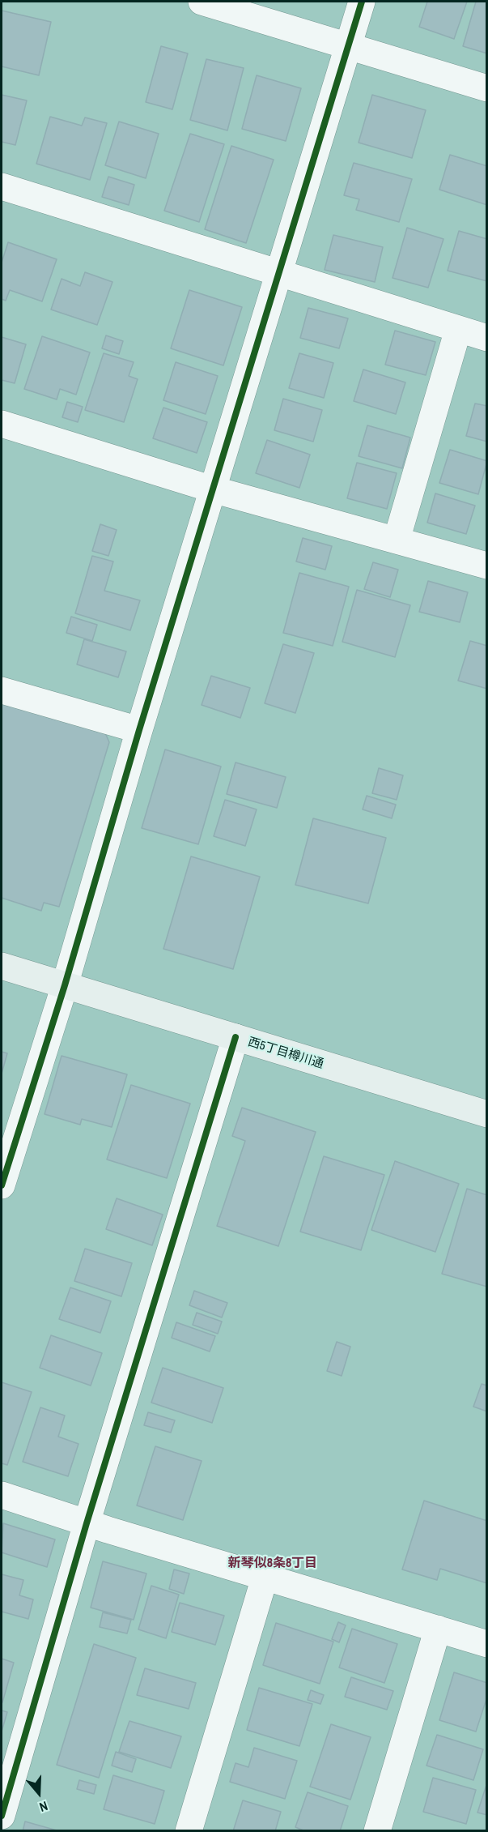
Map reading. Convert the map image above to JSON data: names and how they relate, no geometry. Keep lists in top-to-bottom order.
{
  "streets": {
    "main road": ["西5丁目樽川通"]
  },
  "districts": ["新琴似8条8丁目"],
  "north": "bottom"
}
